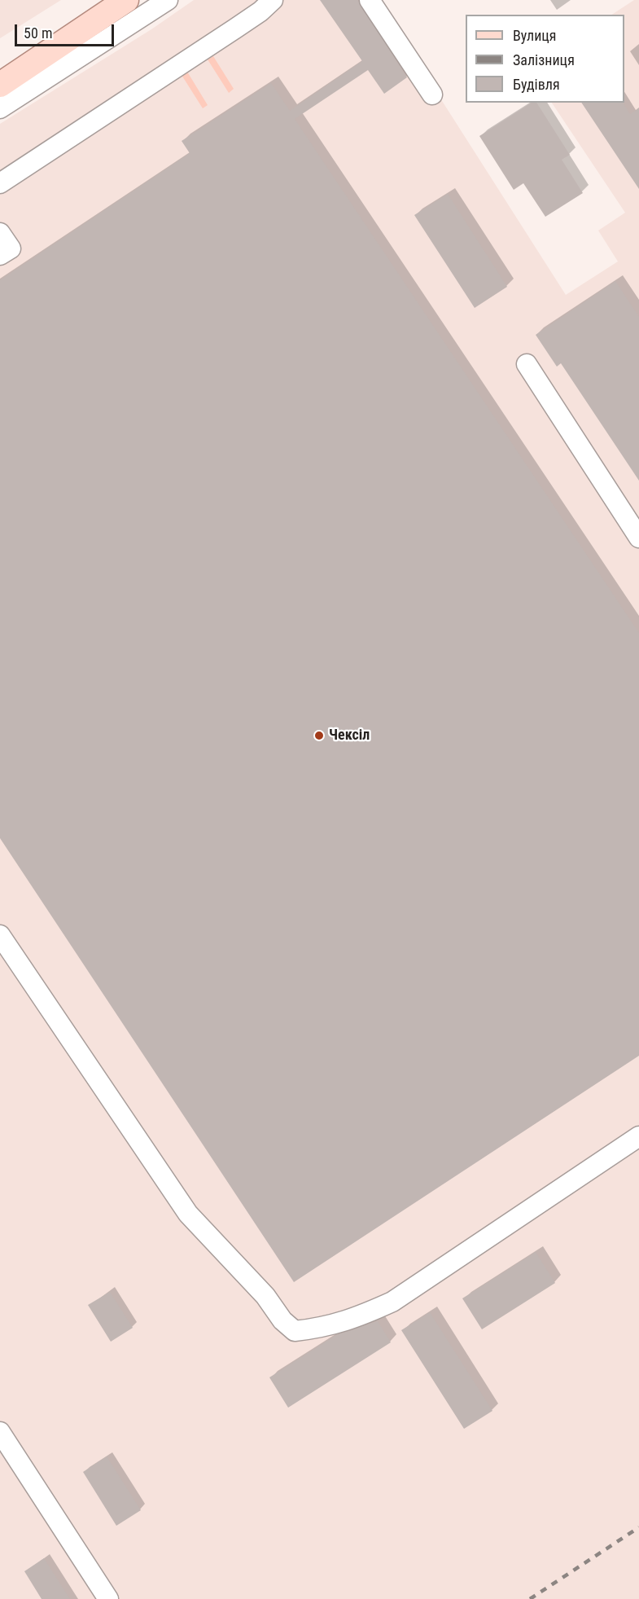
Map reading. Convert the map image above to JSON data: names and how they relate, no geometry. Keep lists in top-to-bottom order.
{
  "places": ["Чексіл"],
  "legend": ["Вулиця", "Залізниця", "Будівля"],
  "scale_bar": "50 m"
}
